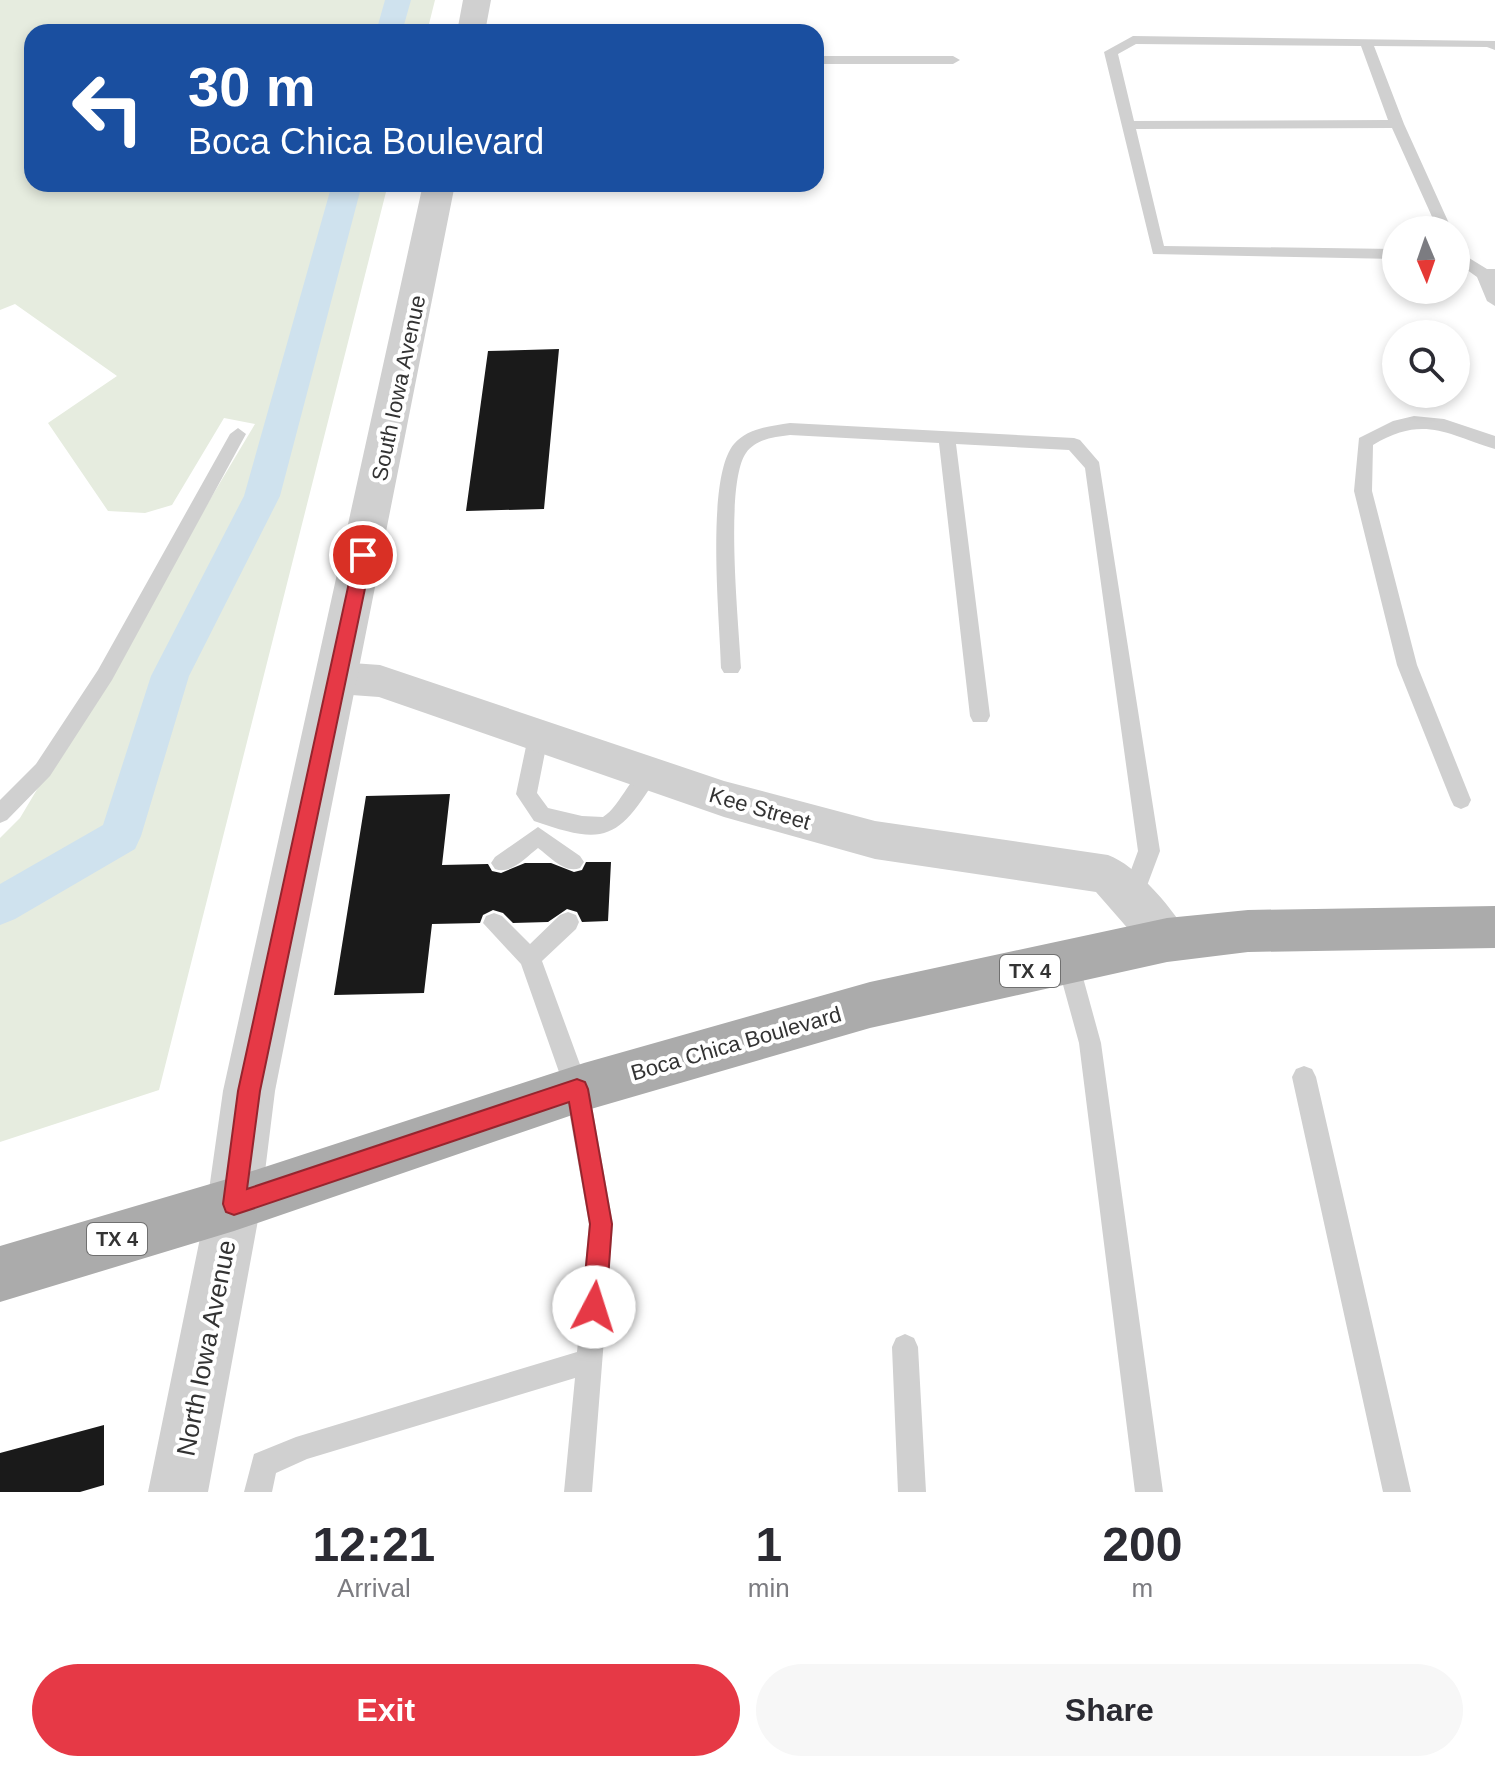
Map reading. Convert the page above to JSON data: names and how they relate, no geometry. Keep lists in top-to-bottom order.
{
  "streets": {
    "main road": ["TX 4", "Boca Chica Boulevard"],
    "street": ["South Iowa Avenue", "Kee Street", "North Iowa Avenue"]
  },
  "crossings": [
    ["South Iowa Avenue", "Kee Street"],
    ["South Iowa Avenue", "Boca Chica Boulevard"],
    ["South Iowa Avenue", "North Iowa Avenue"],
    ["Kee Street", "Boca Chica Boulevard"],
    ["Boca Chica Boulevard", "North Iowa Avenue"]
  ],
  "north": "bottom",
  "page": {
    "turn": ["30 m", "Boca Chica Boulevard"],
    "eta": [
      "12:21",
      "Arrival",
      "1",
      "min",
      "200",
      "m"
    ],
    "buttons": ["Exit", "Share"]
  }
}
